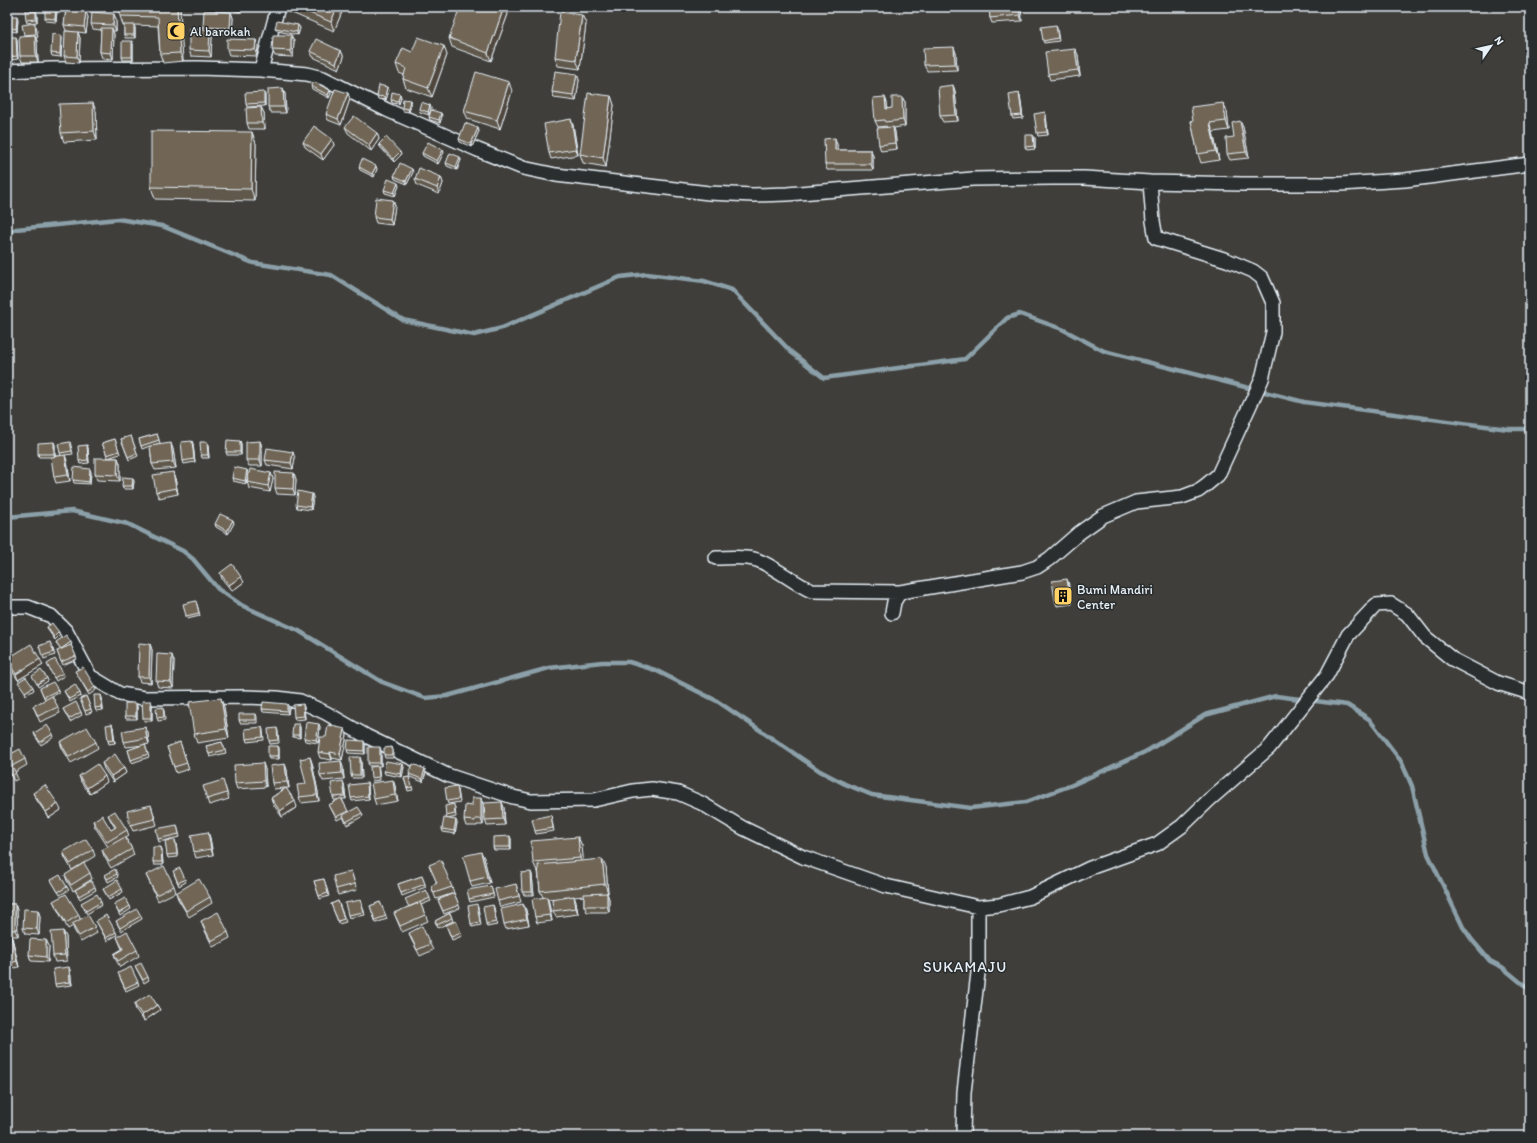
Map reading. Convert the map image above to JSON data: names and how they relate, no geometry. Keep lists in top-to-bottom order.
{
  "districts": ["SUKAMAJU"],
  "places": {
    "mosque": ["Al barokah"],
    "building": ["Bumi Mandiri Center"]
  },
  "north": "top right"
}
